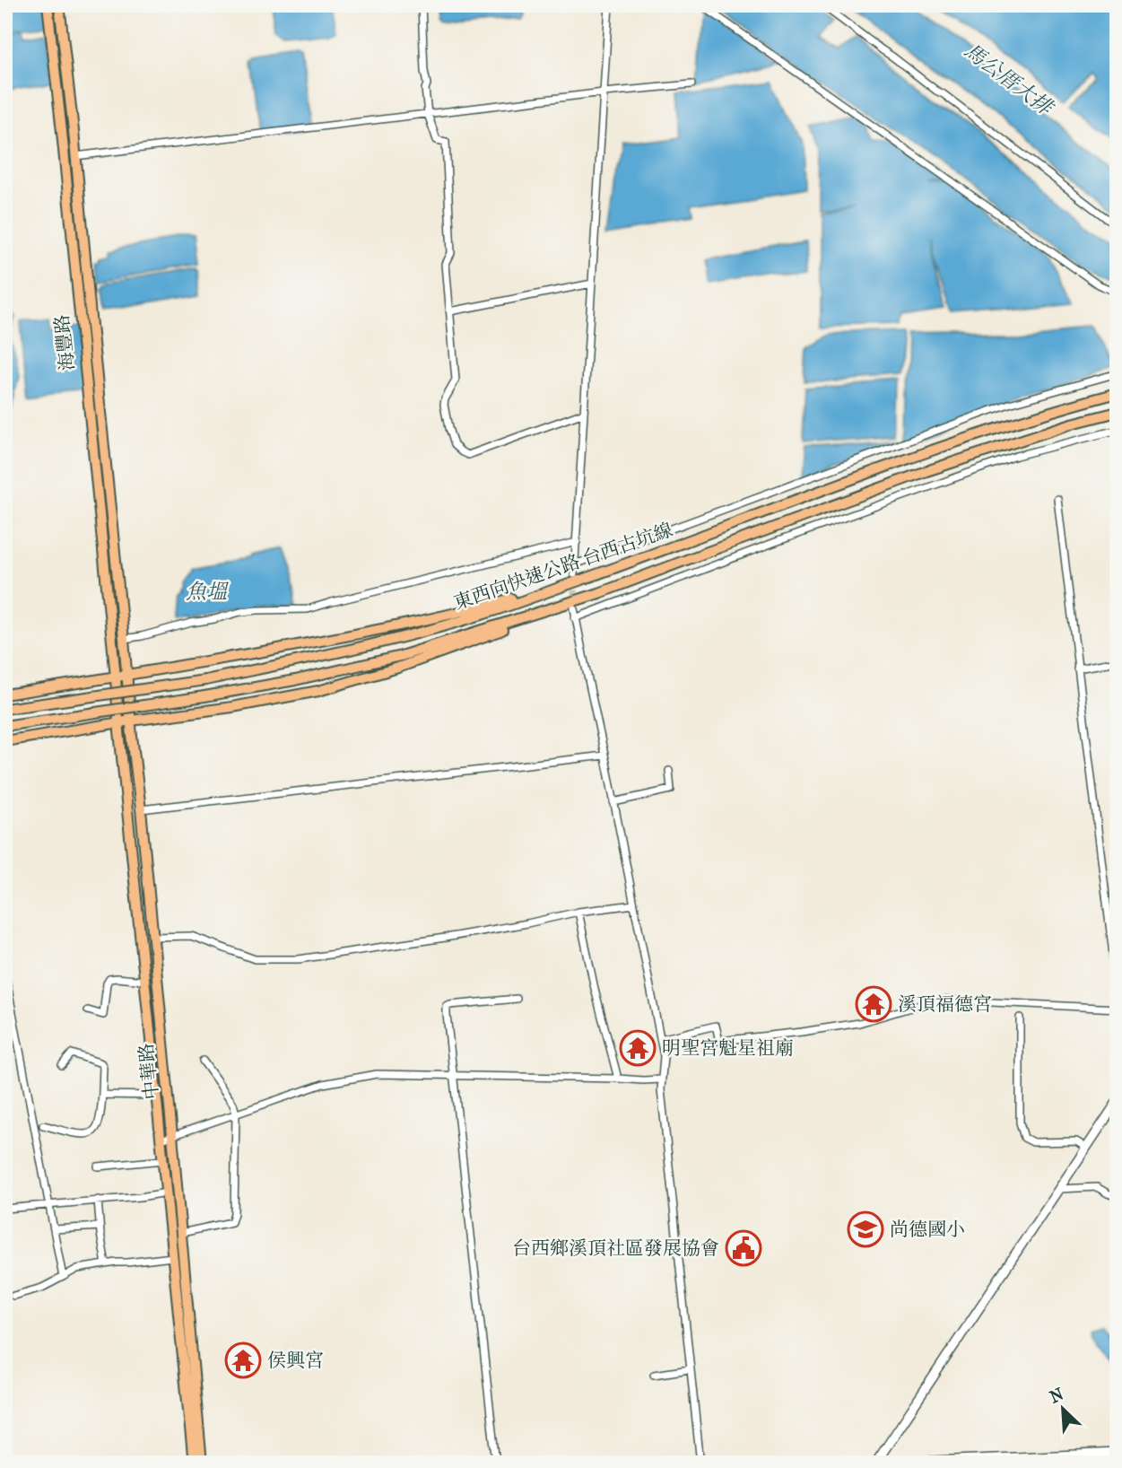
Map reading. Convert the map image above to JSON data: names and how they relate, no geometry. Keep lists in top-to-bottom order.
{
  "streets": {
    "main road": ["海豐路", "東西向快速公路 台西古坑線", "中華路"]
  },
  "crossings": [
    ["海豐路", "中華路"]
  ],
  "water": ["馬公厝大排", "魚塭"],
  "places": {
    "temple": ["溪頂福德宮", "明聖宮魁星祖廟", "侯興宮"],
    "school or university": ["尚德國小"],
    "public building": ["台西鄉溪頂社區發展協會"]
  },
  "north": "top left"
}
